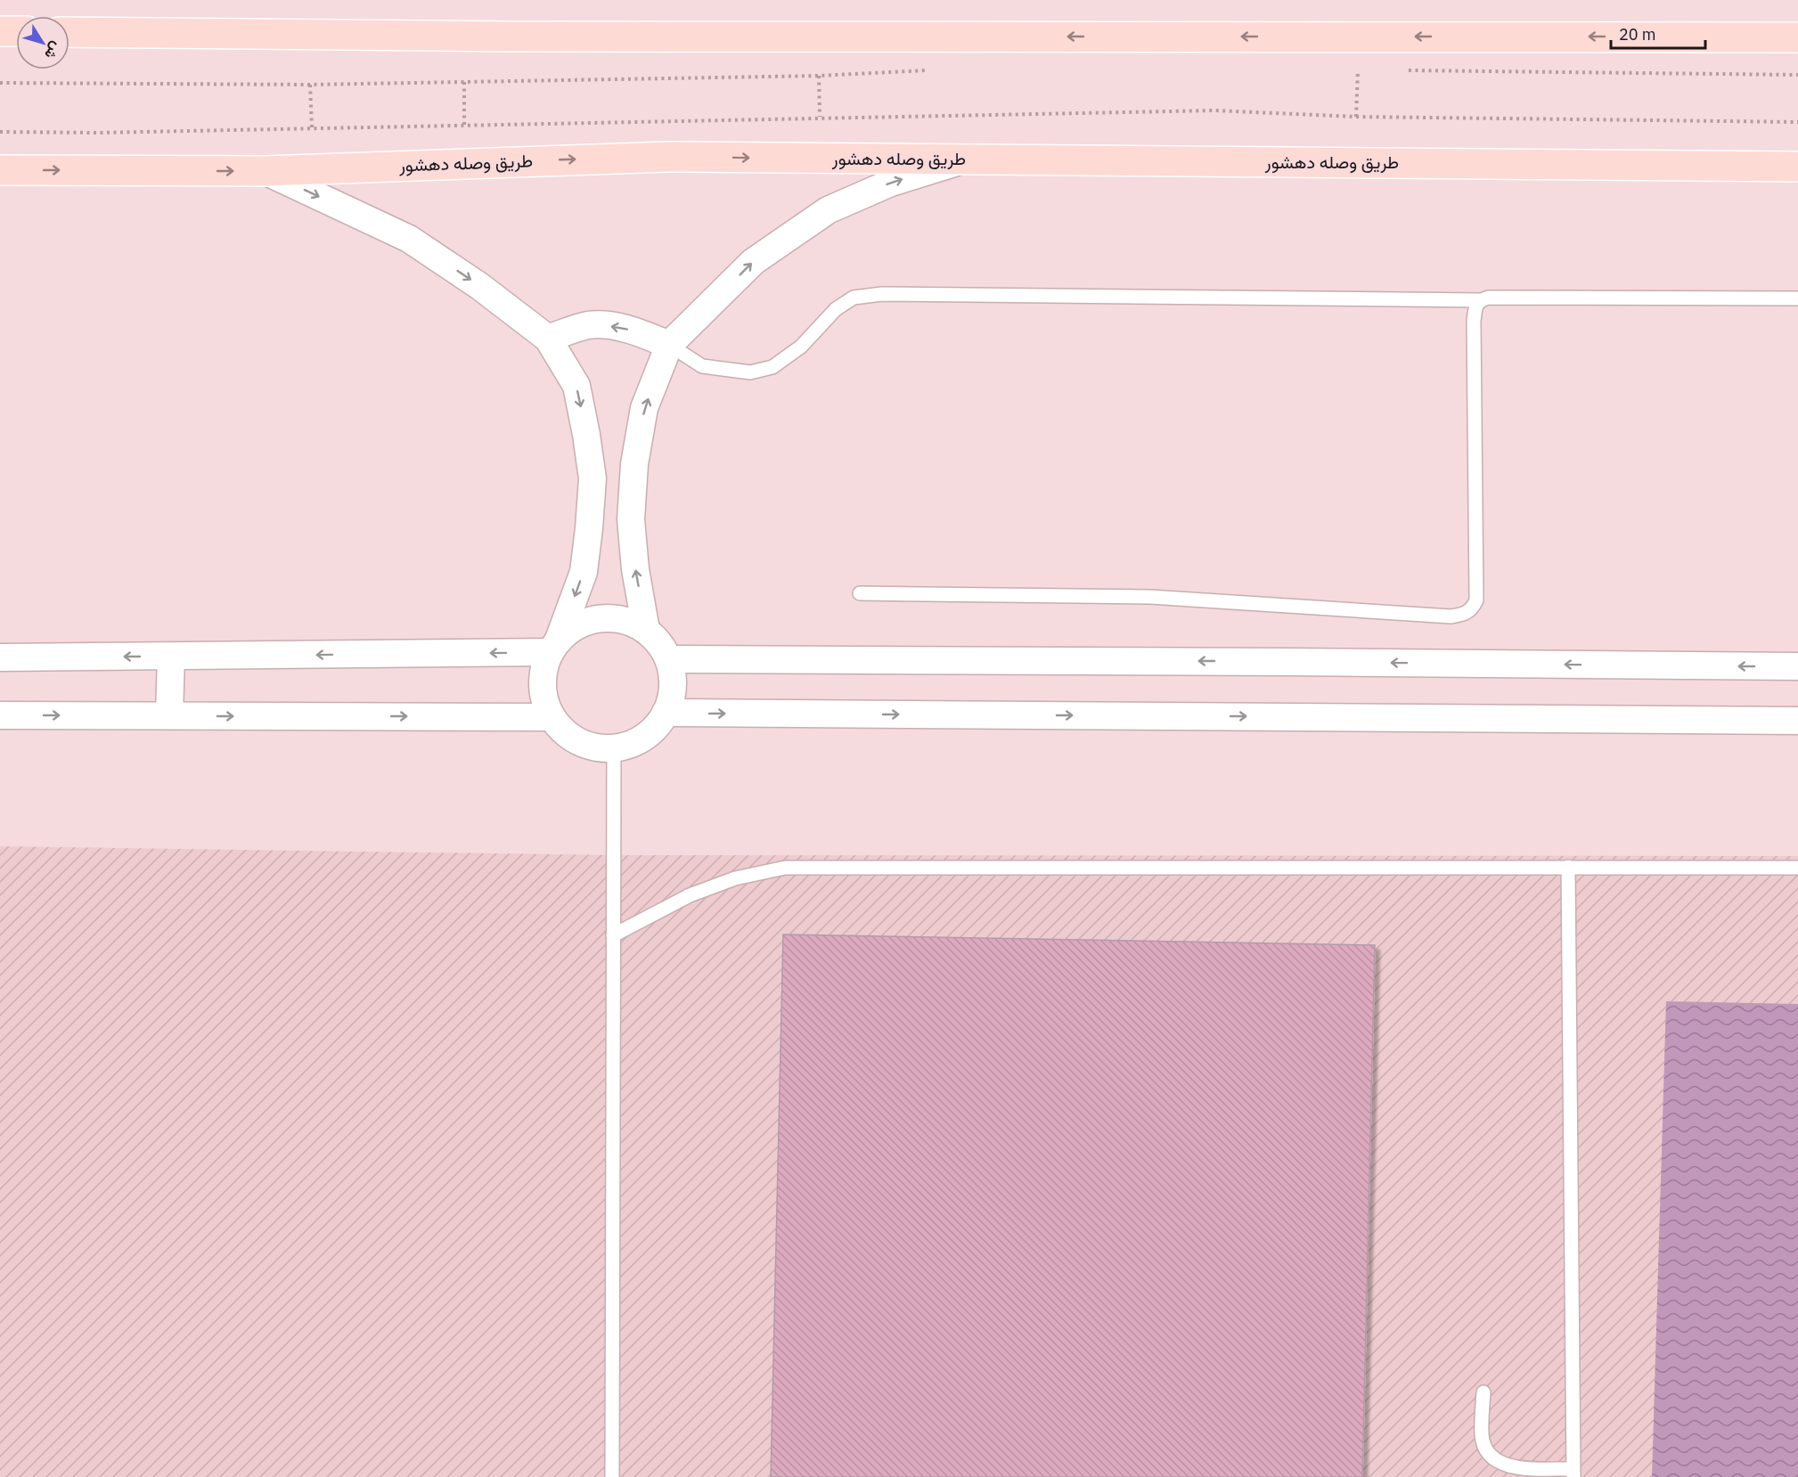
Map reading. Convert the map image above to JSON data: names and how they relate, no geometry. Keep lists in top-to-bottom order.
{
  "streets": {
    "main road": ["طريق وصله دهشور"]
  },
  "scale_bar": "20 m",
  "north": "bottom right"
}
